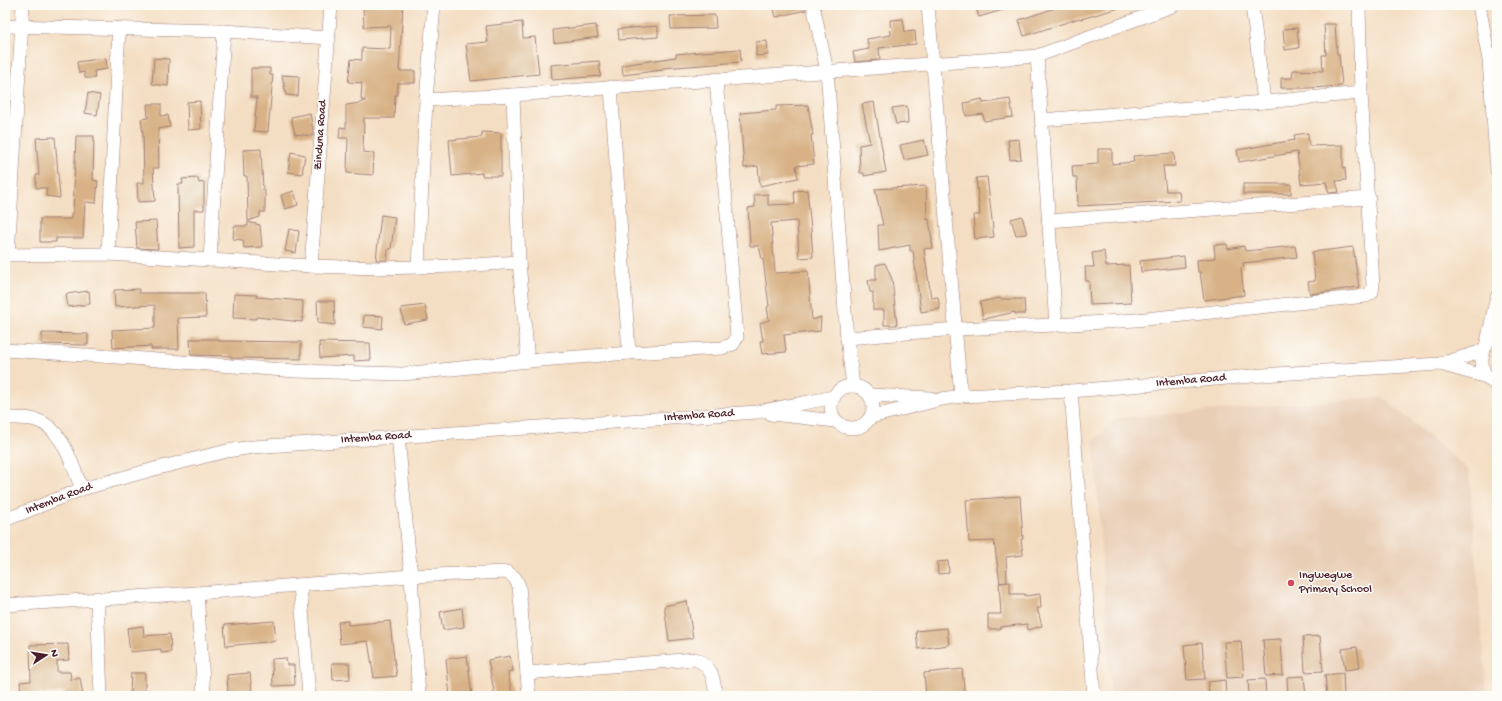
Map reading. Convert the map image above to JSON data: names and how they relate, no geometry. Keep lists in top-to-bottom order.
{
  "streets": {
    "street": ["Zinduna Road", "Intemba Road"]
  },
  "places": ["Ingwegwe Primary School"],
  "north": "right"
}
